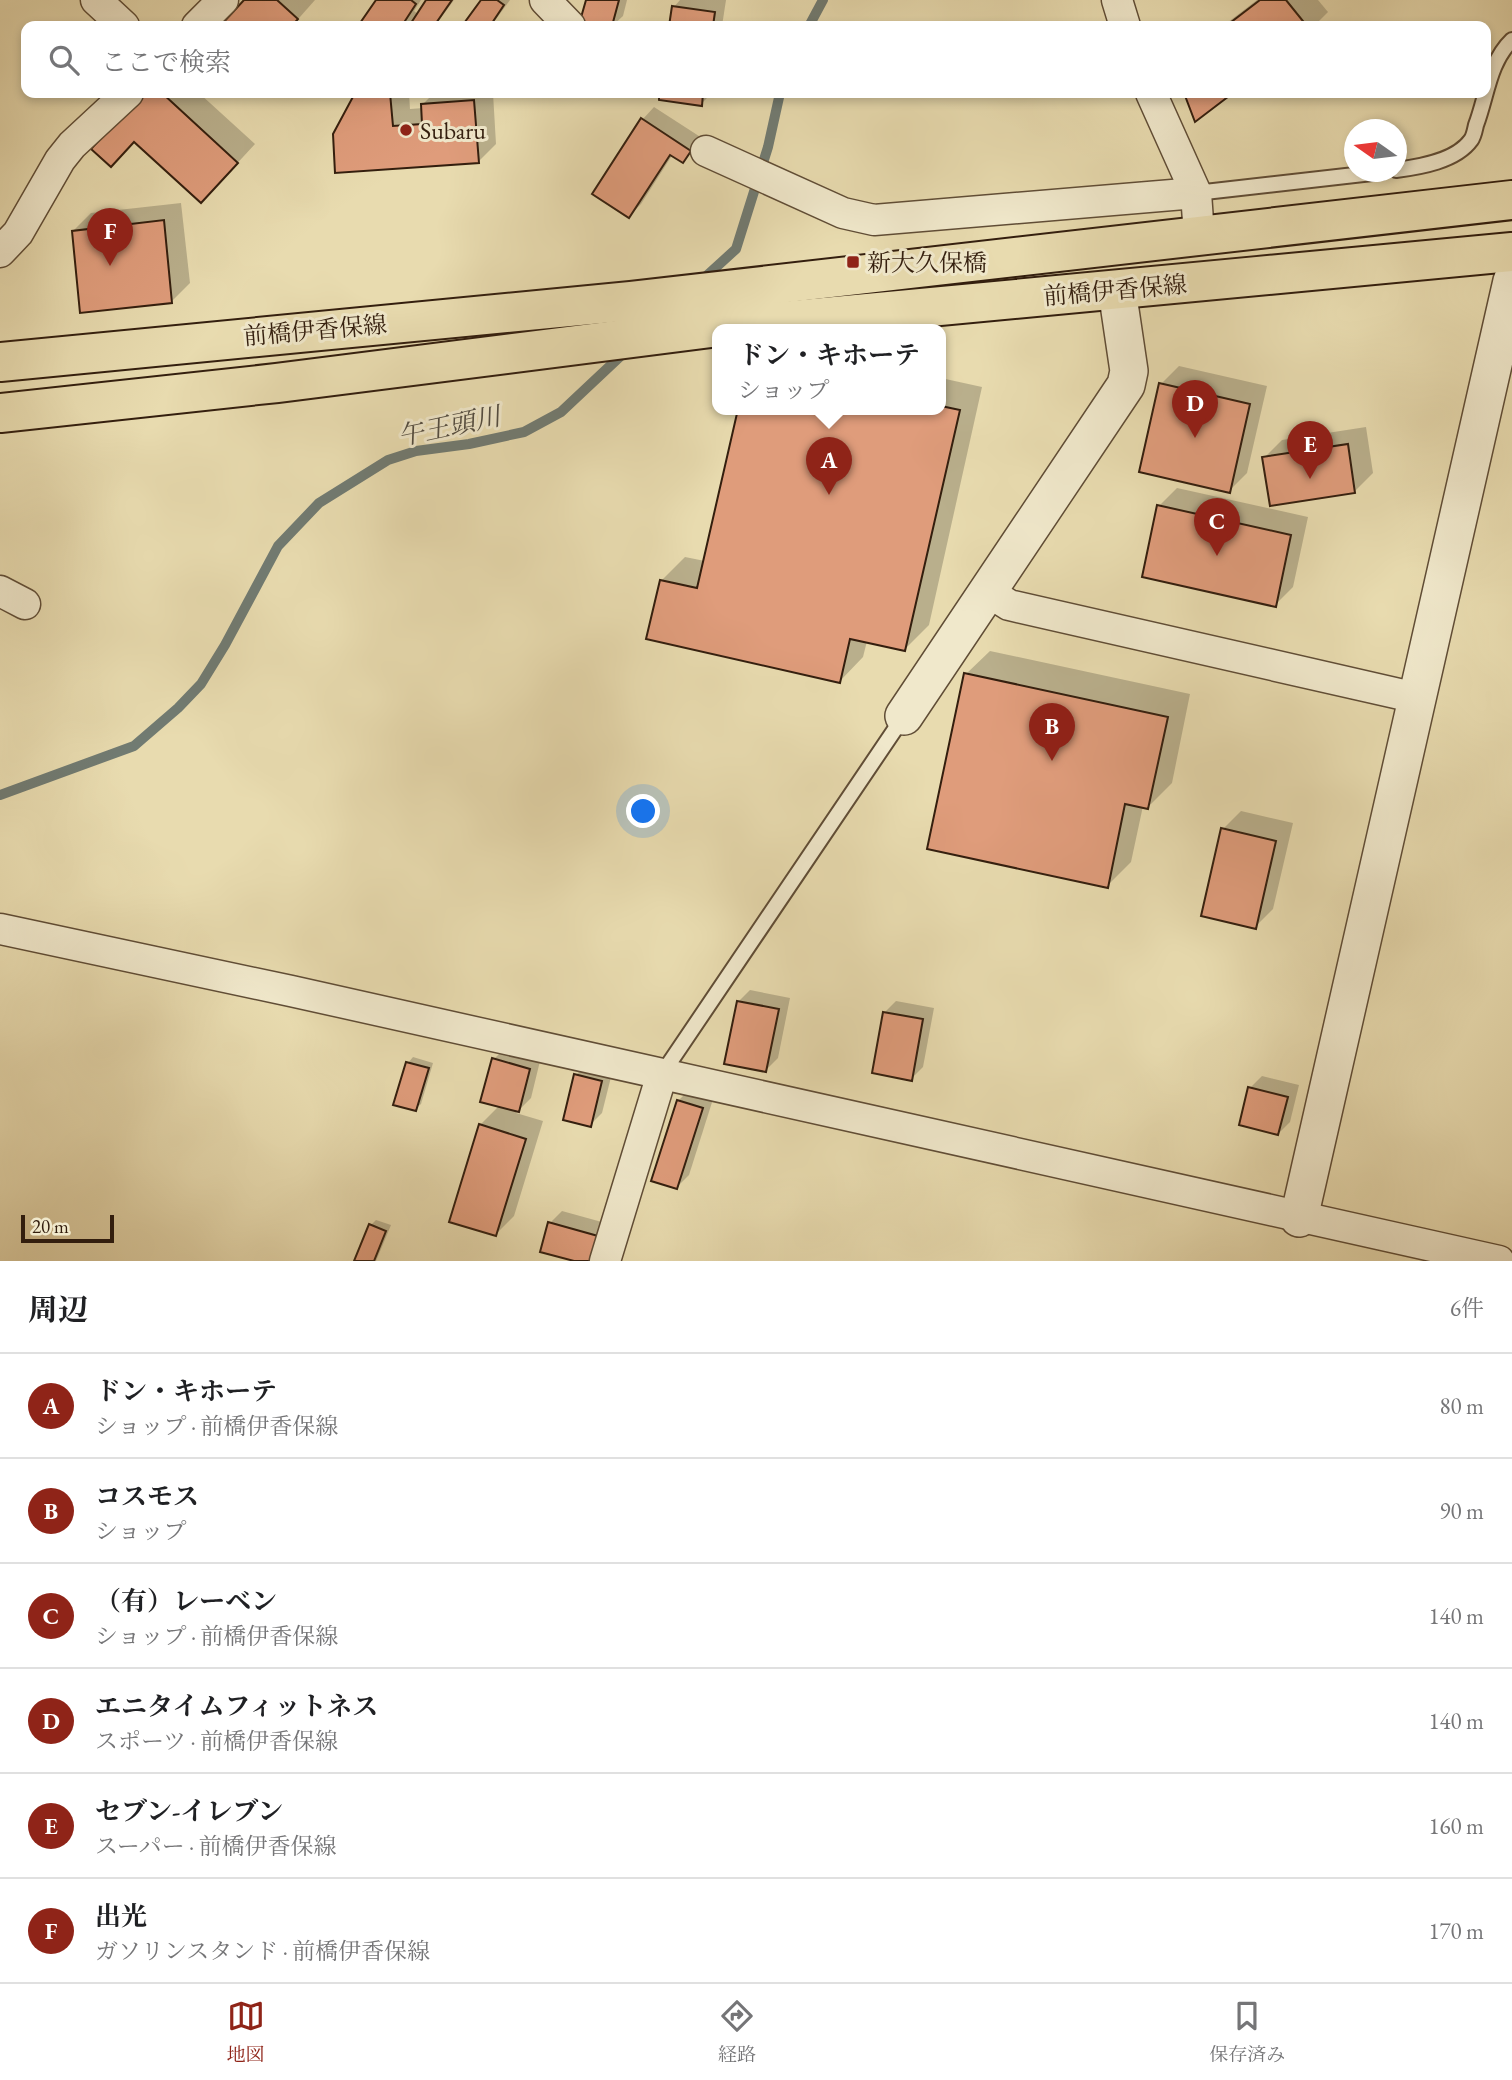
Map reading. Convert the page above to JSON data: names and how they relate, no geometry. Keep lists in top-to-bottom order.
{
  "streets": {
    "main road": ["前橋伊香保線"]
  },
  "water": ["午王頭川"],
  "places": {
    "other": ["Subaru"],
    "transit": ["新大久保橋"]
  },
  "scale_bar": "20 m",
  "north": "left",
  "page": {
    "search": "ここで検索",
    "pins": [
      "F",
      "D",
      "E",
      "A",
      "C",
      "B"
    ],
    "popup": ["ドン・キホーテ", "ショップ"],
    "scale": "20 m",
    "heading": ["周辺", "6件"],
    "list": [
      {
        "mark": "A",
        "name": "ドン・キホーテ",
        "note": "ショップ · 前橋伊香保線",
        "value": "80 m"
      },
      {
        "mark": "B",
        "name": "コスモス",
        "note": "ショップ",
        "value": "90 m"
      },
      {
        "mark": "C",
        "name": "（有）レーベン",
        "note": "ショップ · 前橋伊香保線",
        "value": "140 m"
      },
      {
        "mark": "D",
        "name": "エニタイムフィットネス",
        "note": "スポーツ · 前橋伊香保線",
        "value": "140 m"
      },
      {
        "mark": "E",
        "name": "セブン-イレブン",
        "note": "スーパー · 前橋伊香保線",
        "value": "160 m"
      },
      {
        "mark": "F",
        "name": "出光",
        "note": "ガソリンスタンド · 前橋伊香保線",
        "value": "170 m"
      }
    ],
    "nav": ["地図", "経路", "保存済み"]
  }
}
